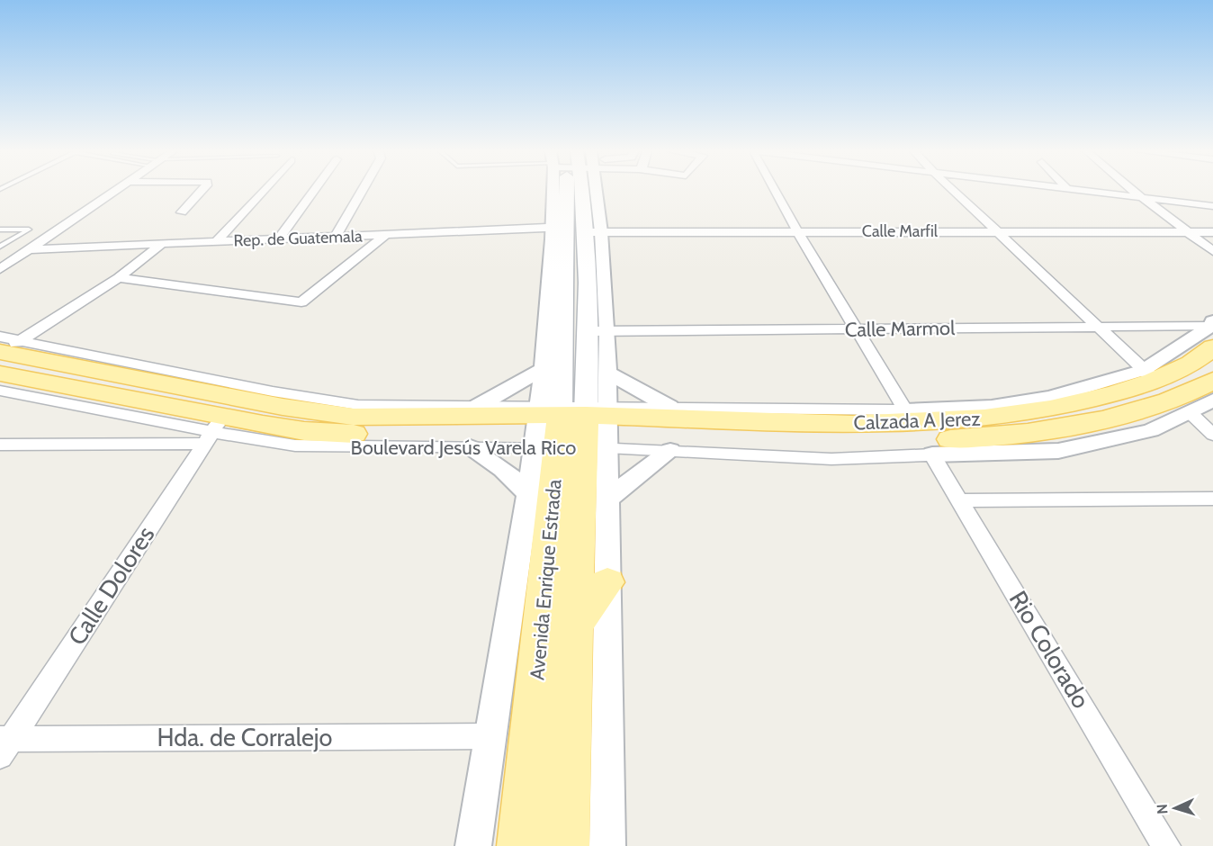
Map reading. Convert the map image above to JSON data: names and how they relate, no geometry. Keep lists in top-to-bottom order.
{
  "streets": {
    "main road": ["Calzada A Jerez", "Boulevard Jesús Varela Rico", "Avenida Enrique Estrada"],
    "street": [
      "Calle Marfil",
      "Rep. de Guatemala",
      "Calle Marmol",
      "Calle Dolores",
      "Rio Colorado",
      "Hda. de Corralejo"
    ]
  },
  "crossings": [
    ["Calle Marfil", "Avenida Enrique Estrada"],
    ["Rep. de Guatemala", "Avenida Enrique Estrada"],
    ["Calle Marmol", "Calzada A Jerez"],
    ["Calle Marmol", "Avenida Enrique Estrada"],
    ["Calzada A Jerez", "Boulevard Jesús Varela Rico"],
    ["Calzada A Jerez", "Avenida Enrique Estrada"],
    ["Boulevard Jesús Varela Rico", "Avenida Enrique Estrada"],
    ["Boulevard Jesús Varela Rico", "Calle Dolores"],
    ["Boulevard Jesús Varela Rico", "Rio Colorado"],
    ["Calle Dolores", "Hda. de Corralejo"]
  ],
  "north": "left"
}
